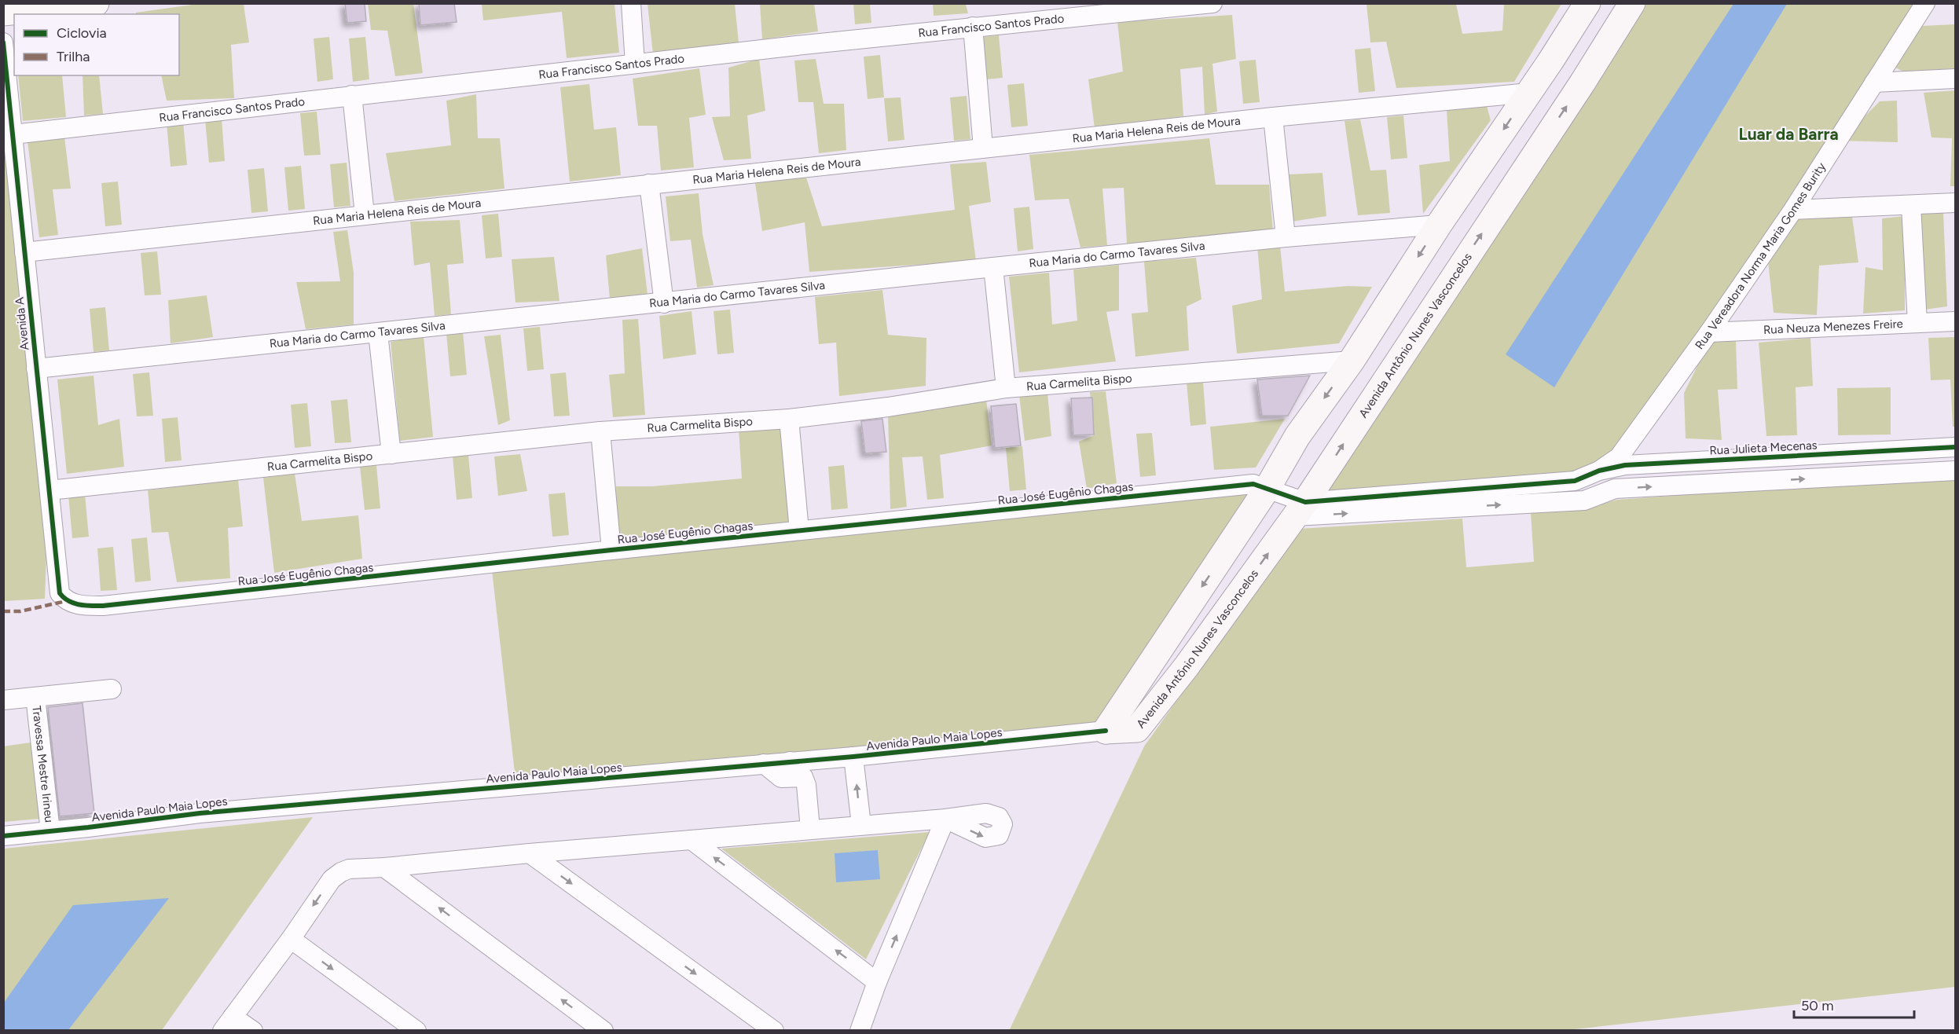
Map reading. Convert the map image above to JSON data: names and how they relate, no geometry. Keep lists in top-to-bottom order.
{
  "streets": {
    "street": [
      "Rua Francisco Santos Prado",
      "Rua Maria Helena Reis de Moura",
      "Rua Maria do Carmo Tavares Silva",
      "Rua Vereadora Norma Maria Gomes Burity",
      "Avenida A",
      "Rua Neuza Menezes Freire",
      "Avenida Antônio Nunes Vasconcelos",
      "Rua Carmelita Bispo",
      "Rua Julieta Mecenas",
      "Rua José Eugênio Chagas",
      "Avenida Paulo Maia Lopes",
      "Travessa Mestre Irineu"
    ]
  },
  "crossings": [
    ["Rua Francisco Santos Prado", "Avenida A"],
    ["Rua Maria Helena Reis de Moura", "Avenida A"],
    ["Rua Maria Helena Reis de Moura", "Avenida Antônio Nunes Vasconcelos"],
    ["Rua Maria do Carmo Tavares Silva", "Avenida A"],
    ["Rua Maria do Carmo Tavares Silva", "Avenida Antônio Nunes Vasconcelos"],
    ["Rua Vereadora Norma Maria Gomes Burity", "Rua Neuza Menezes Freire"],
    ["Rua Vereadora Norma Maria Gomes Burity", "Rua Julieta Mecenas"],
    ["Avenida A", "Rua Carmelita Bispo"],
    ["Avenida A", "Rua José Eugênio Chagas"],
    ["Avenida Antônio Nunes Vasconcelos", "Rua Carmelita Bispo"],
    ["Avenida Antônio Nunes Vasconcelos", "Rua Julieta Mecenas"],
    ["Avenida Antônio Nunes Vasconcelos", "Rua José Eugênio Chagas"],
    ["Avenida Antônio Nunes Vasconcelos", "Avenida Paulo Maia Lopes"],
    ["Rua Julieta Mecenas", "Rua José Eugênio Chagas"],
    ["Avenida Paulo Maia Lopes", "Travessa Mestre Irineu"]
  ],
  "districts": ["Luar da Barra"],
  "legend": ["Ciclovia", "Trilha"],
  "scale_bar": "50 m"
}
